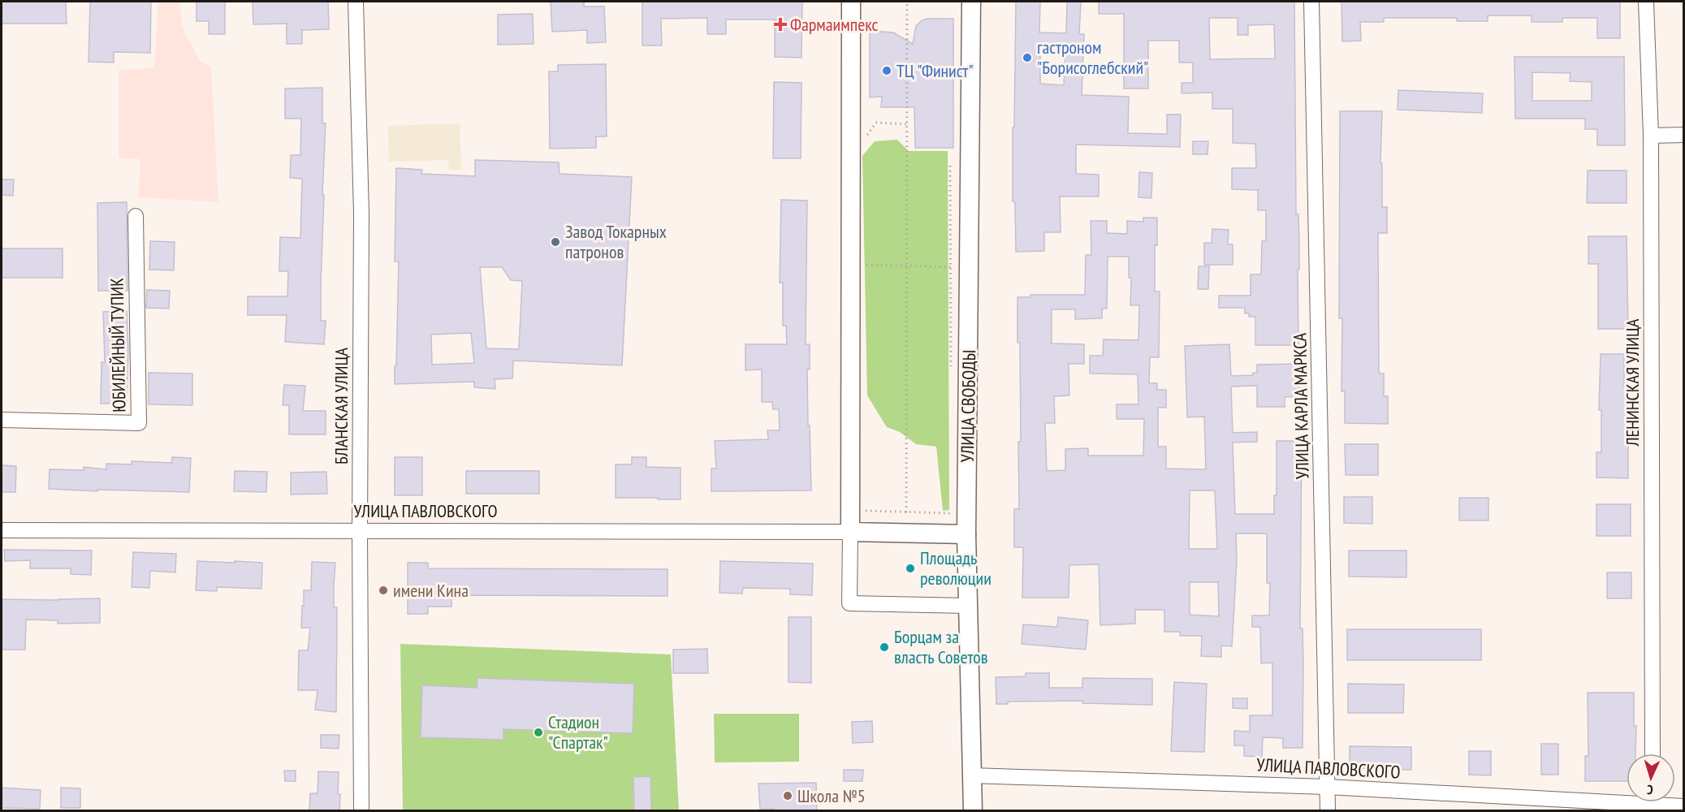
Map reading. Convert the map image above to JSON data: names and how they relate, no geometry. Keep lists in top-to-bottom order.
{
  "streets": {
    "main road": ["УЛИЦА СВОБОДЫ"],
    "street": [
      "ЮБИЛЕЙНЫЙ ТУПИК",
      "ЛЕНИНСКАЯ УЛИЦА",
      "БЛАНСКАЯ УЛИЦА",
      "УЛИЦА КАРЛА МАРКСА",
      "УЛИЦА ПАВЛОВСКОГО"
    ]
  },
  "crossings": [
    ["БЛАНСКАЯ УЛИЦА", "УЛИЦА ПАВЛОВСКОГО"],
    ["УЛИЦА СВОБОДЫ", "УЛИЦА ПАВЛОВСКОГО"],
    ["УЛИЦА КАРЛА МАРКСА", "УЛИЦА ПАВЛОВСКОГО"]
  ],
  "places": {
    "health": ["Фармаимпекс"],
    "other": [
      "гастроном \"Борисоглебский\"",
      "ТЦ \"Финист\"",
      "Завод Токарных патронов",
      "Площадь революции",
      "имени Кина",
      "Борцам за власть Советов",
      "Стадион \"Спартак\"",
      "Школа №5"
    ]
  },
  "north": "bottom"
}
